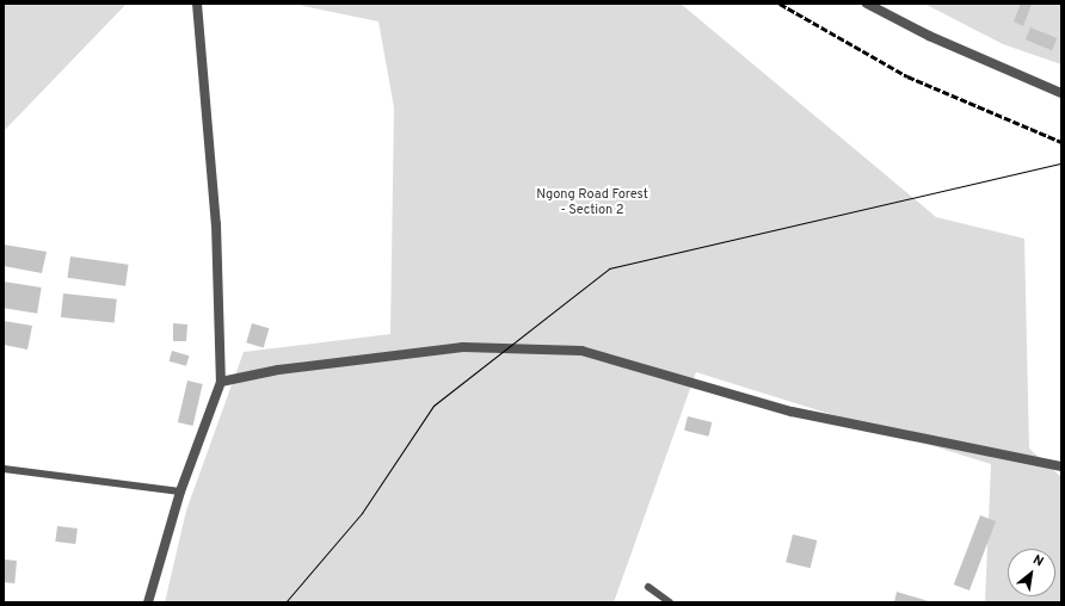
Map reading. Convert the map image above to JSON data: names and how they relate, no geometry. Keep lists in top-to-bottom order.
{
  "parks": ["Ngong Road Forest - Section 2"],
  "north": "top right"
}
